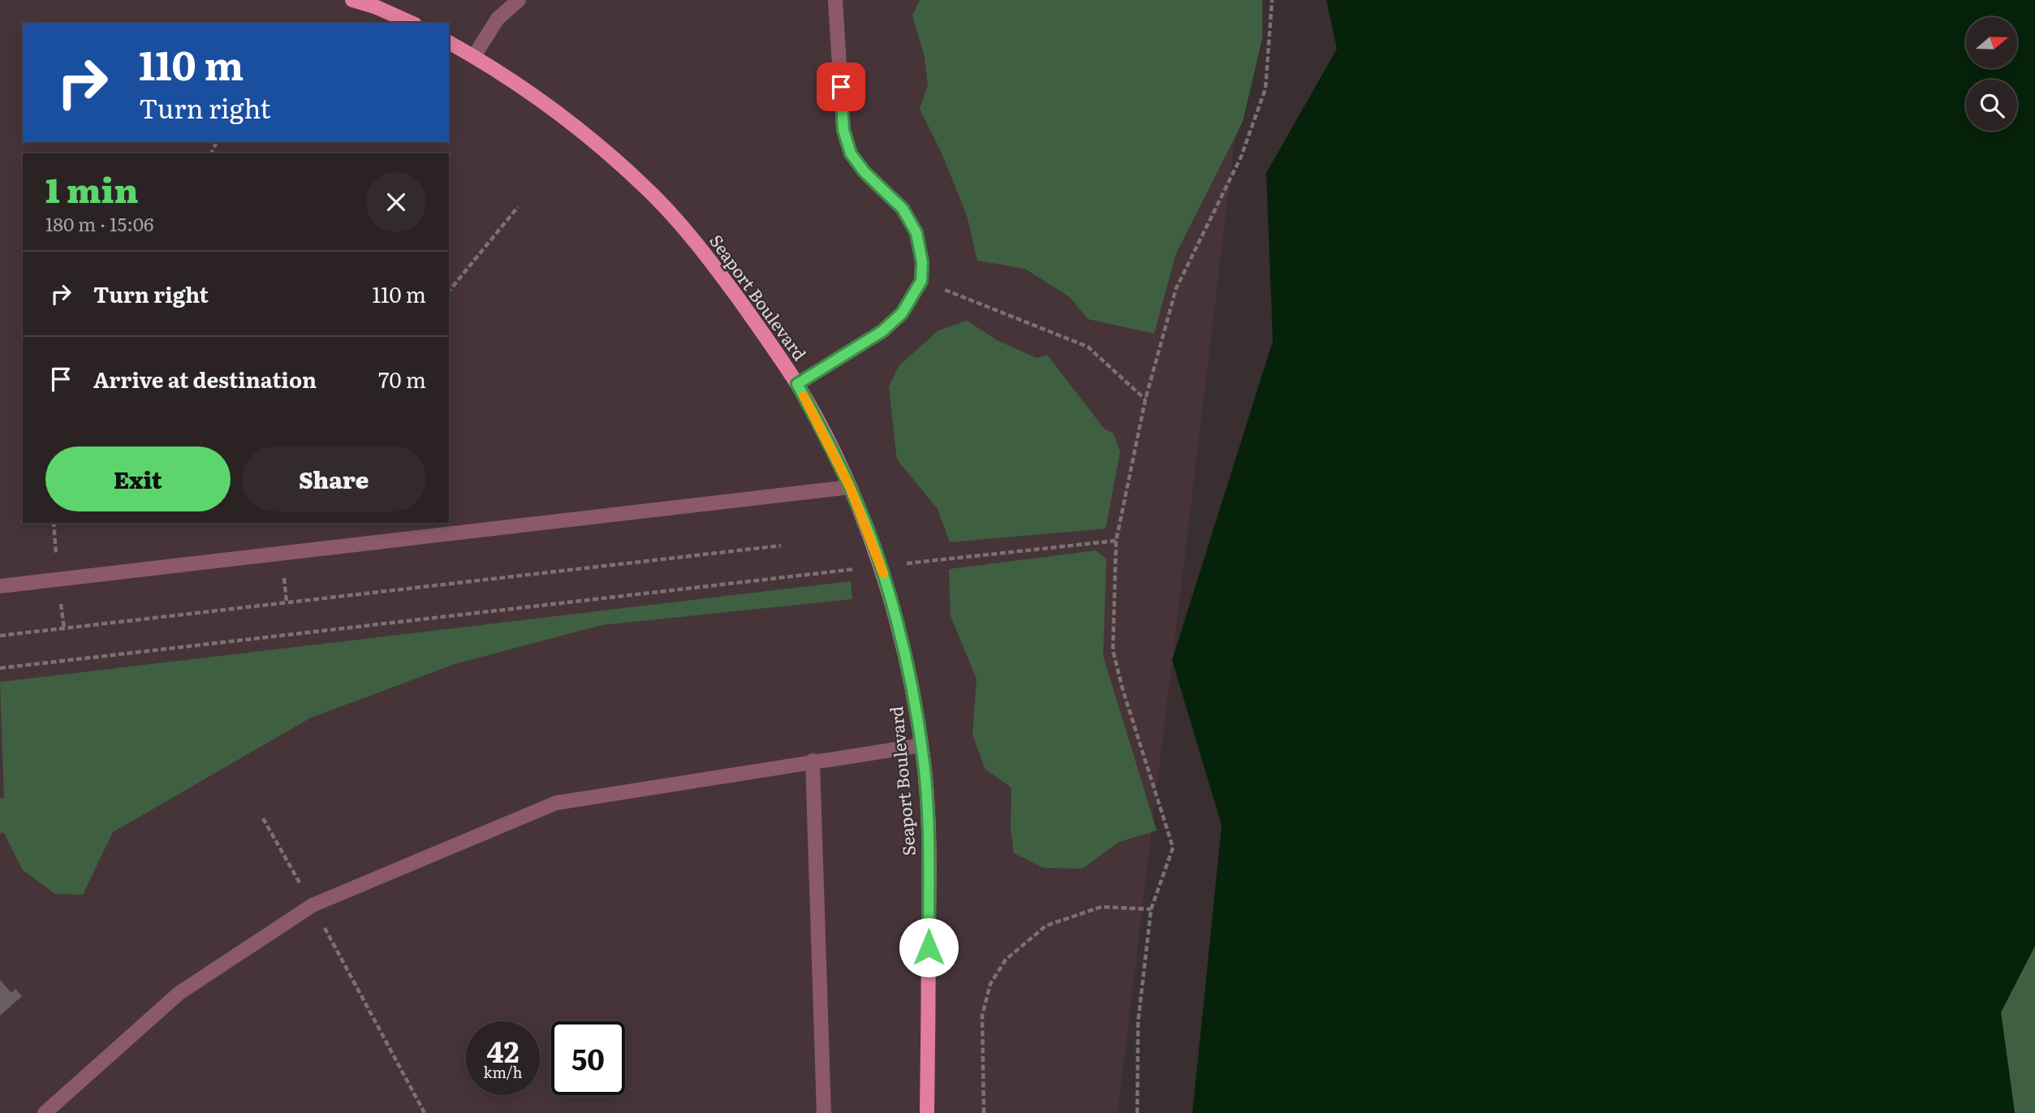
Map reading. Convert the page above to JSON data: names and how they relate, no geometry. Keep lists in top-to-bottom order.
{
  "streets": {
    "main road": ["Seaport Boulevard"]
  },
  "north": "right",
  "page": {
    "turn": ["110 m", "Turn right"],
    "heading": ["1 min", "180 m · 15:06"],
    "list": [
      {
        "name": "Turn right",
        "value": "110 m"
      },
      {
        "name": "Arrive at destination",
        "value": "70 m"
      }
    ],
    "buttons": ["Exit", "Share"],
    "speed": "42 km/h",
    "limit": "50"
  }
}
